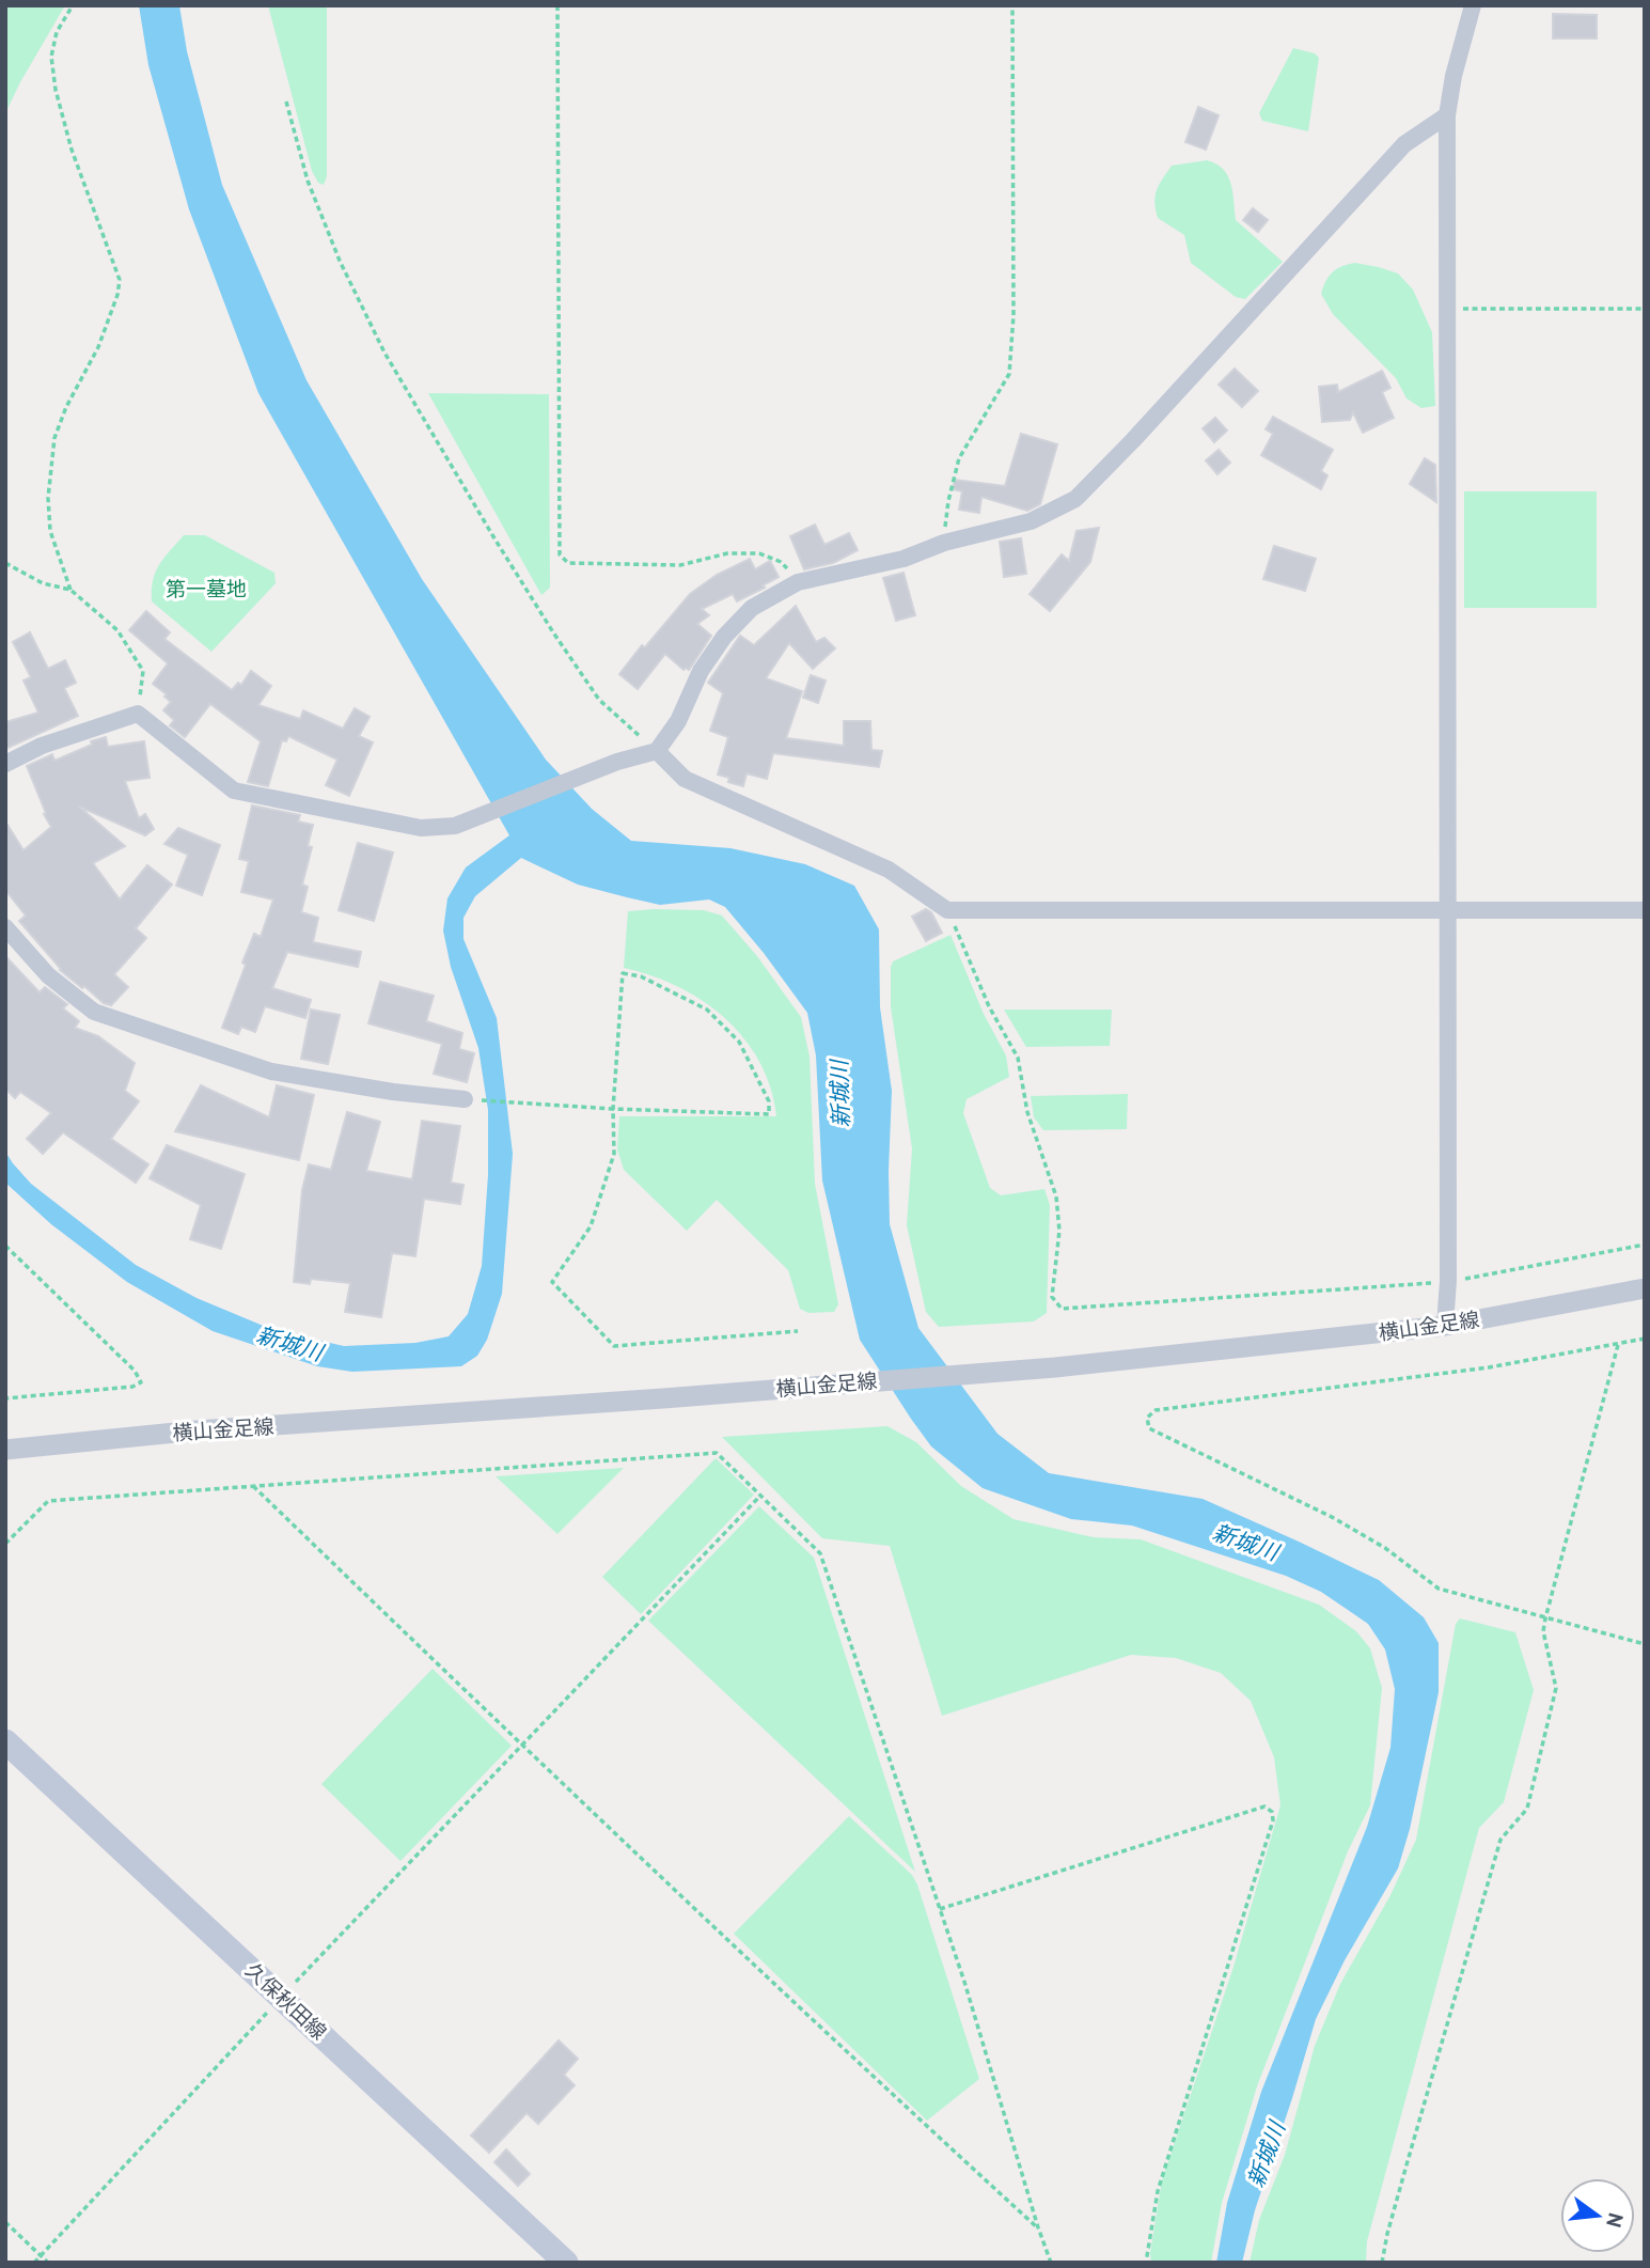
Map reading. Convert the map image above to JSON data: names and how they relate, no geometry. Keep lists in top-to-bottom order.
{
  "streets": {
    "main road": ["久保秋田線"],
    "street": ["横山金足線"]
  },
  "water": ["新城川"],
  "parks": ["第一墓地"],
  "north": "right"
}
